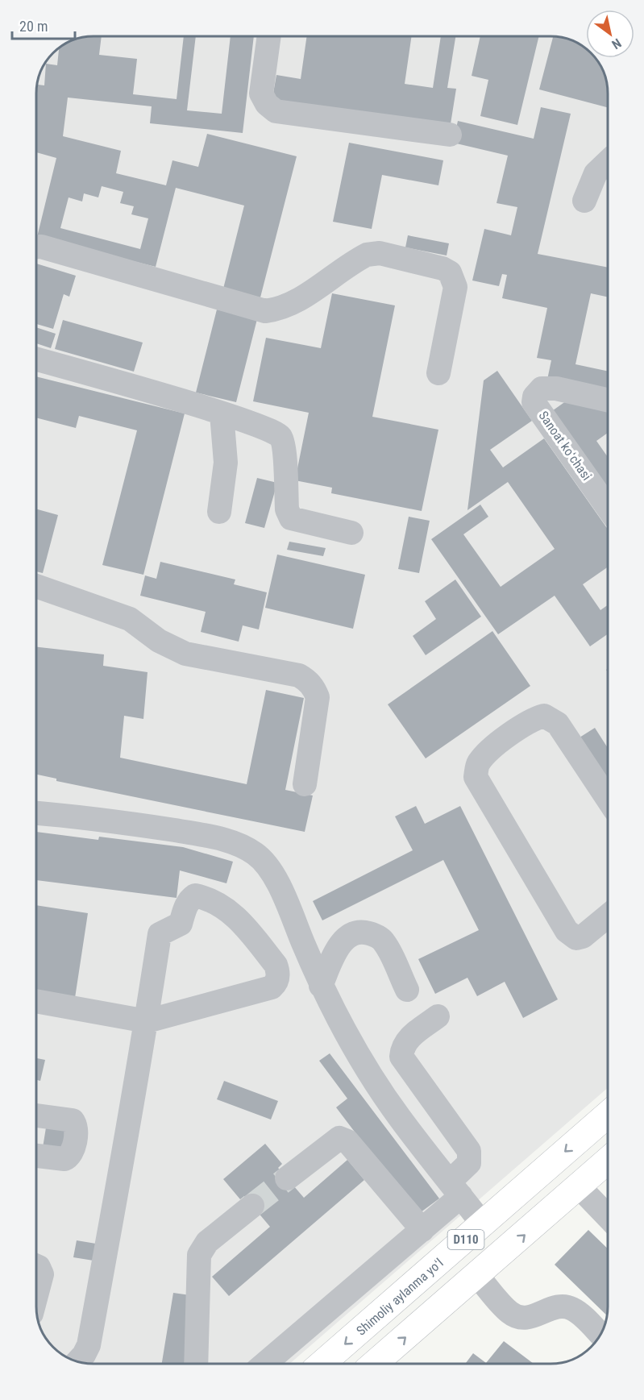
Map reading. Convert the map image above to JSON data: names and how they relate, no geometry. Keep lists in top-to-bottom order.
{
  "streets": {
    "main road": ["D110", "Shimoliy aylanma yoʻl"],
    "street": ["Sanoat koʻchasi"]
  },
  "scale_bar": "20 m",
  "north": "bottom right"
}
